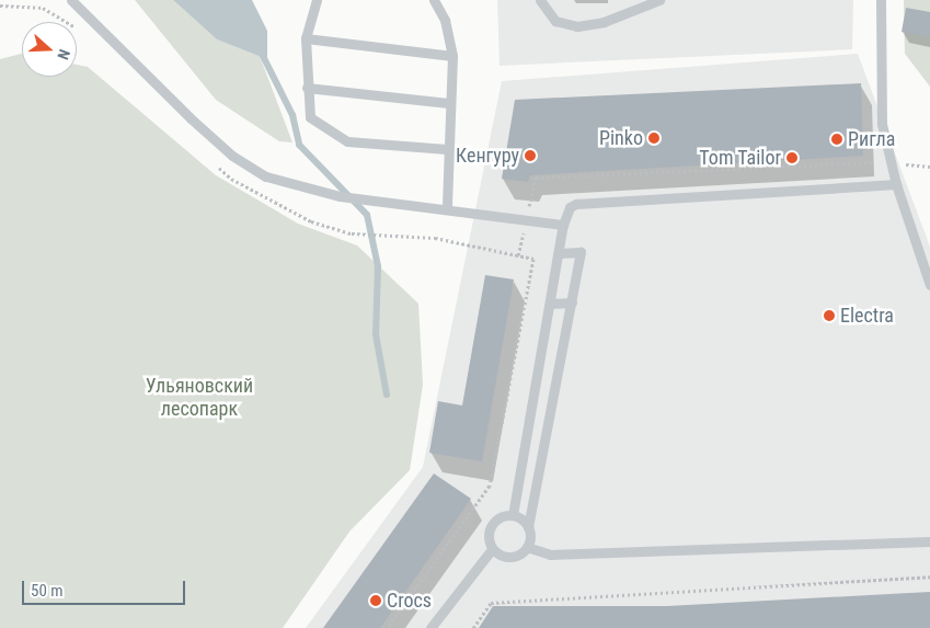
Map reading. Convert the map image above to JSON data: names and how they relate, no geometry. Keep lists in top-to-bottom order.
{
  "parks": ["Ульяновский лесопарк"],
  "places": [
    "Pinko",
    "Ригла",
    "Кенгуру",
    "Tom Tailor",
    "Electra",
    "Crocs"
  ],
  "scale_bar": "50 m",
  "north": "right"
}
